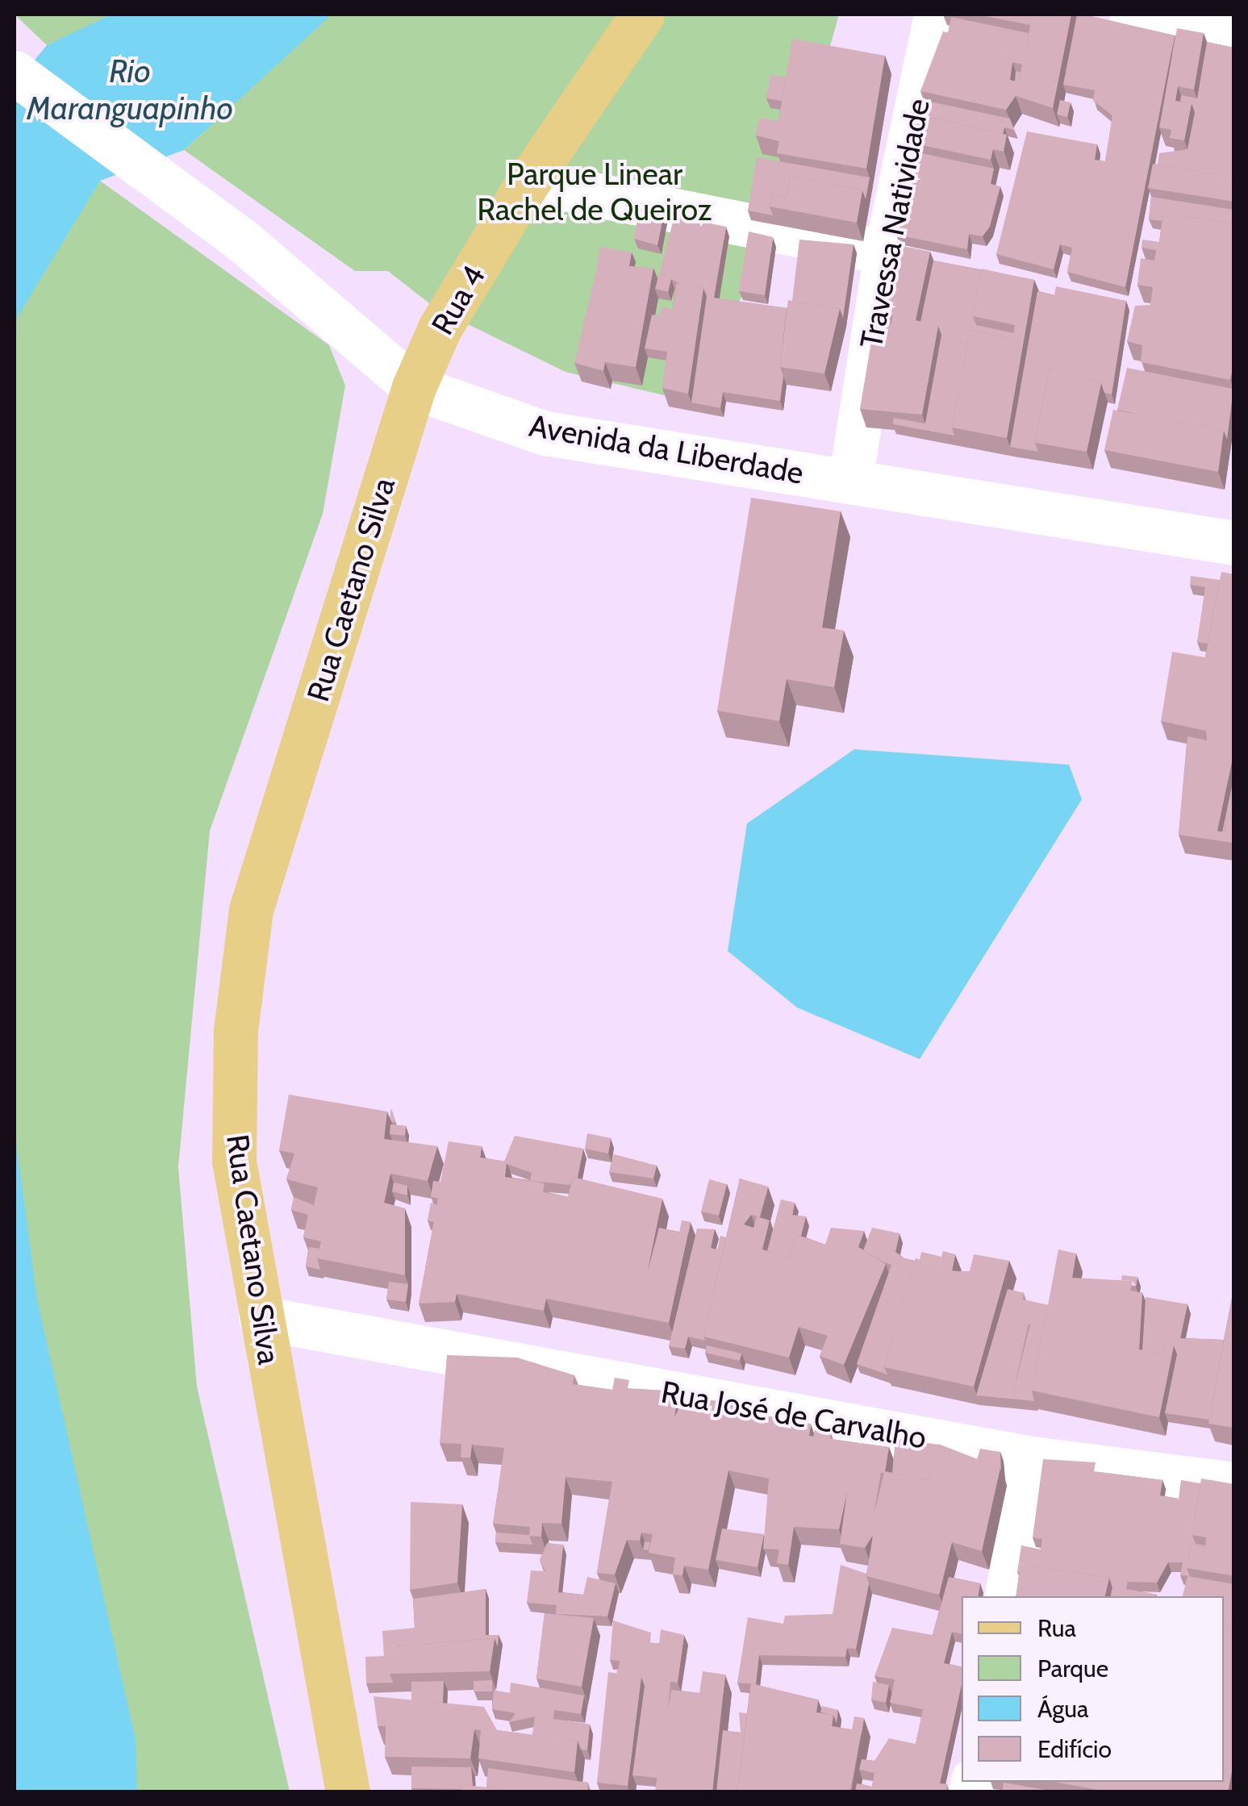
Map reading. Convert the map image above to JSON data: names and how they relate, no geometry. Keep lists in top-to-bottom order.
{
  "streets": {
    "main road": ["Rua 4", "Rua Caetano Silva"],
    "street": ["Travessa Natividade", "Avenida da Liberdade", "Rua José de Carvalho"]
  },
  "crossings": [
    ["Travessa Natividade", "Avenida da Liberdade"],
    ["Rua 4", "Avenida da Liberdade"],
    ["Rua 4", "Rua Caetano Silva"],
    ["Avenida da Liberdade", "Rua Caetano Silva"],
    ["Rua Caetano Silva", "Rua José de Carvalho"]
  ],
  "water": ["Rio Maranguapinho"],
  "parks": ["Parque Linear Rachel de Queiroz"],
  "legend": [
    "Rua",
    "Parque",
    "Água",
    "Edifício"
  ]
}
